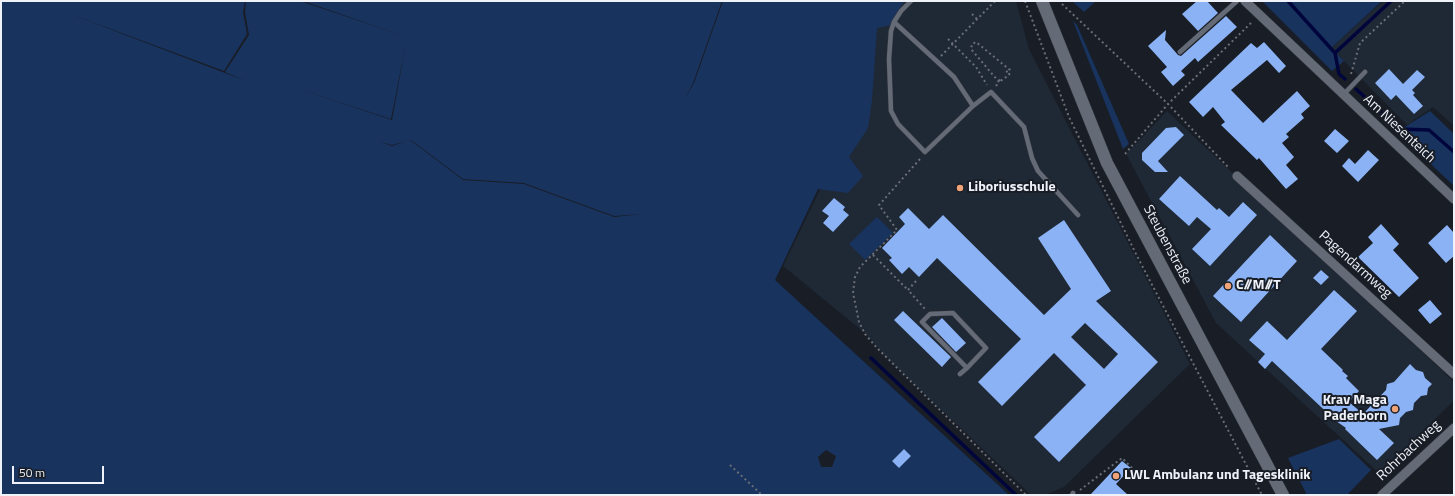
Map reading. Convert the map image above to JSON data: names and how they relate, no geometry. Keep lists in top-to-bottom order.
{
  "streets": {
    "street": [
      "Am Niesenteich",
      "Steubenstraße",
      "Pagendarmweg",
      "Rohrbachweg"
    ]
  },
  "places": [
    "Liboriusschule",
    "C//M//T",
    "Krav Maga Paderborn",
    "LWL Ambulanz und Tagesklinik"
  ],
  "scale_bar": "50 m"
}
